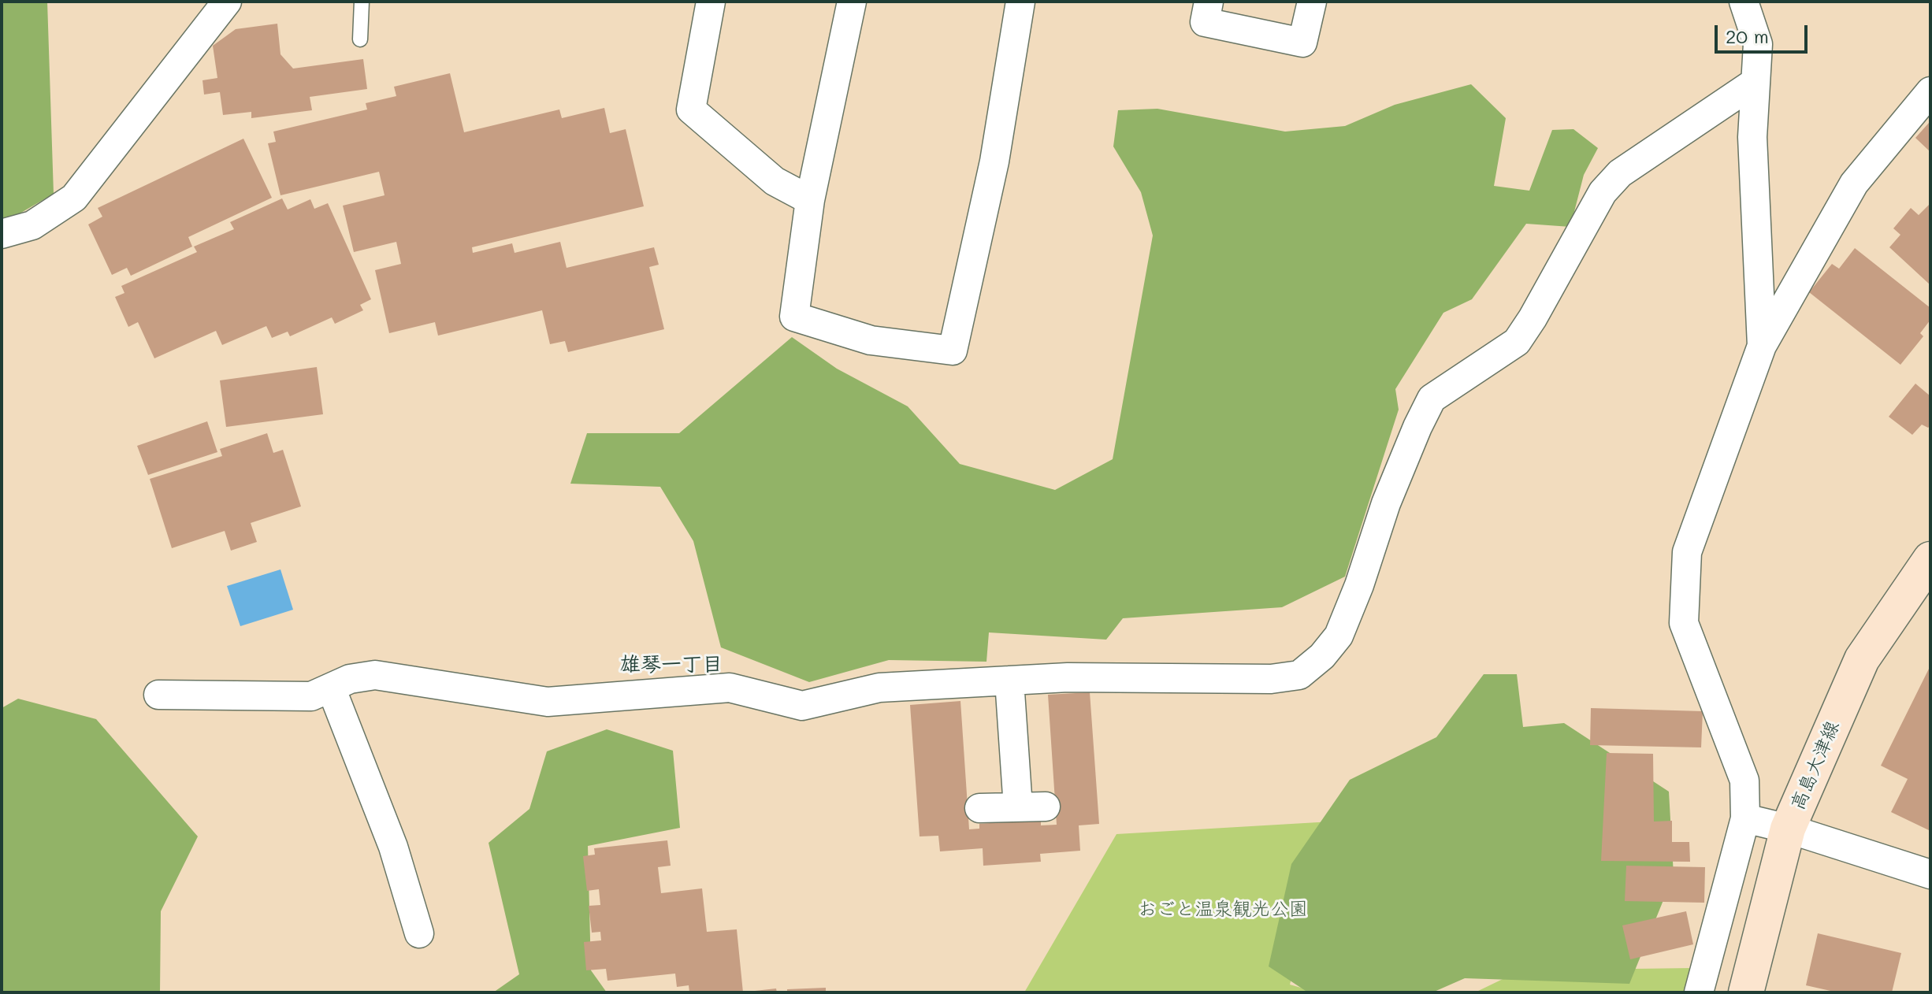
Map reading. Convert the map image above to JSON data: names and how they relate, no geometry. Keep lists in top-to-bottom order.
{
  "streets": {
    "main road": ["高島大津線"]
  },
  "districts": ["雄琴一丁目"],
  "parks": ["おごと温泉観光公園"],
  "scale_bar": "20 m"
}
